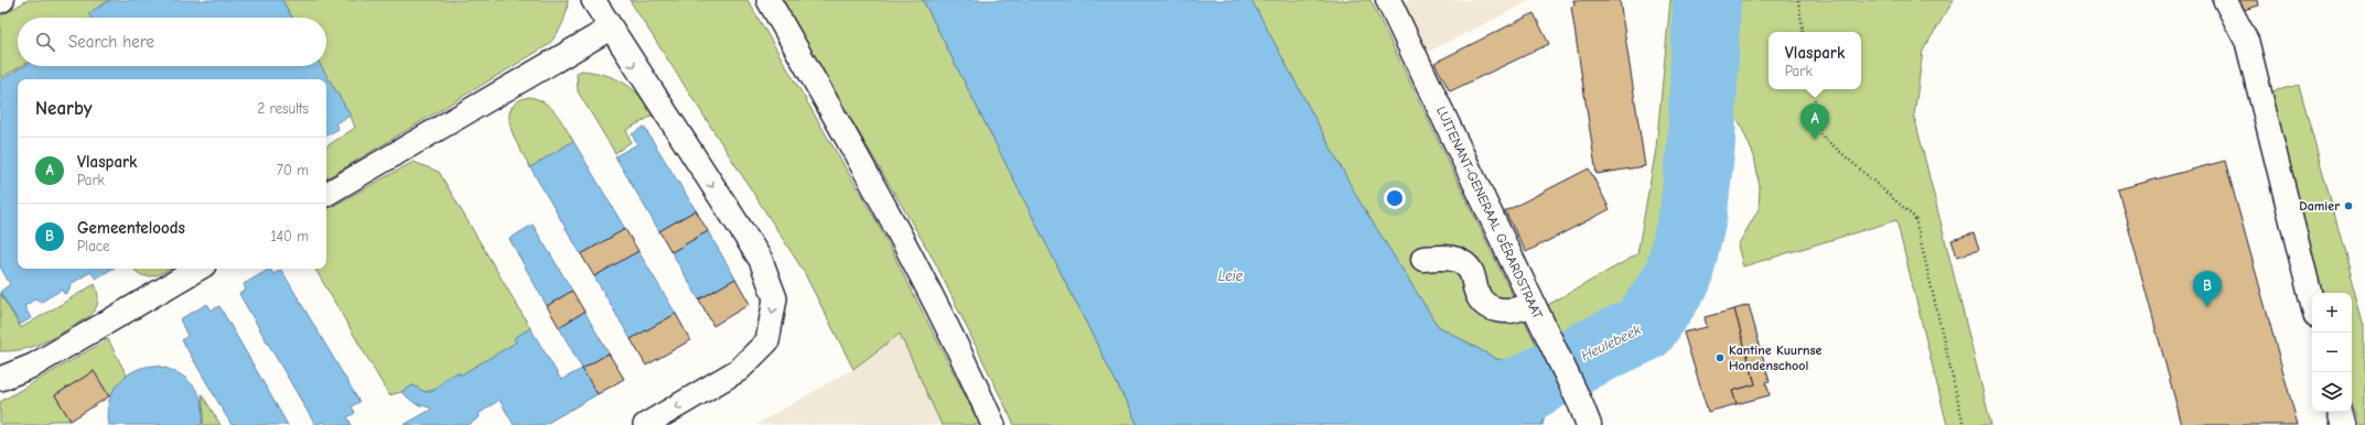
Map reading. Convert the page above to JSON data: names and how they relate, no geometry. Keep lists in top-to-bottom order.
{
  "streets": {
    "street": ["LUITENANT-GENERAAL GÉRARDSTRAAT"]
  },
  "water": ["Leie", "Heulebeek"],
  "places": ["Damier", "Kantine Kuurnse Hondenschool"],
  "page": {
    "search": "Search here",
    "popup": ["Vlaspark", "Park"],
    "heading": ["Nearby", "2 results"],
    "pins": ["A", "B"],
    "list": [
      {
        "mark": "A",
        "name": "Vlaspark",
        "note": "Park",
        "value": "70 m"
      },
      {
        "mark": "B",
        "name": "Gemeenteloods",
        "note": "Place",
        "value": "140 m"
      }
    ],
    "map_buttons": ["+", "−"]
  }
}
